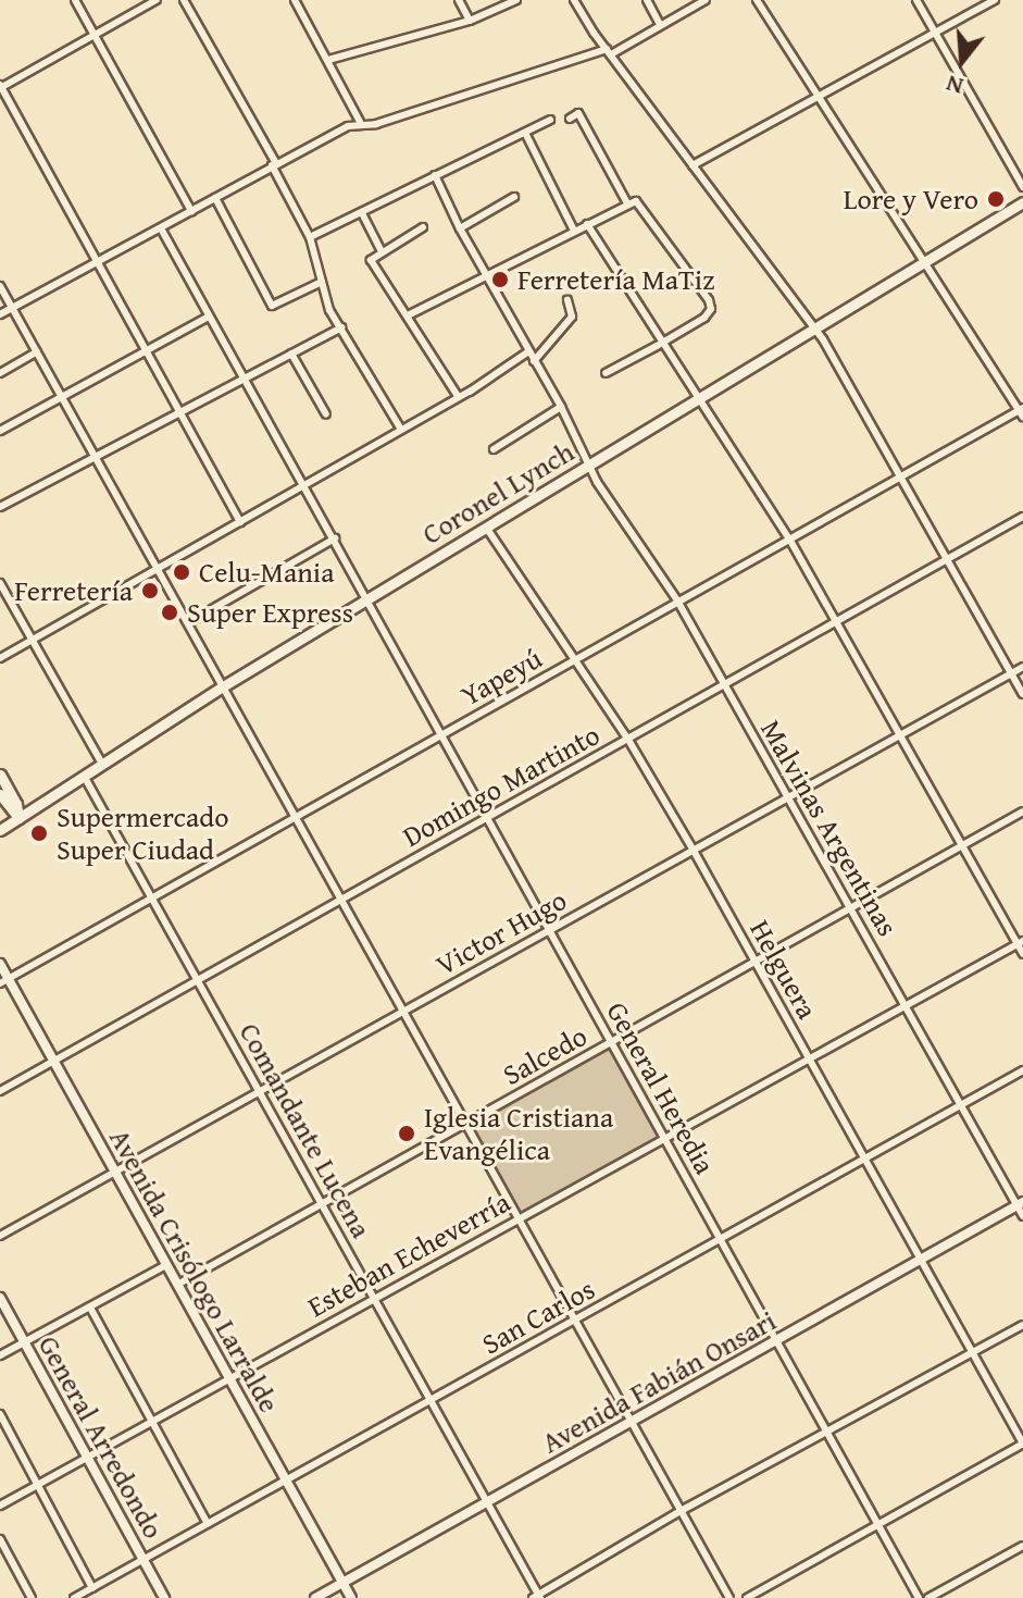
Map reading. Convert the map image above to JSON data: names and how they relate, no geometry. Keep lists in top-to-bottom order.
{
  "streets": {
    "main road": ["Coronel Lynch"],
    "street": [
      "Yapeyú",
      "Domingo Martinto",
      "Malvinas Argentinas",
      "Victor Hugo",
      "Helguera",
      "Salcedo",
      "General Heredia",
      "Comandante Lucena",
      "Esteban Echeverría",
      "Avenida Crisólogo Larralde",
      "San Carlos",
      "Avenida Fabián Onsari",
      "General Arredondo"
    ]
  },
  "crossings": [
    ["Coronel Lynch", "Malvinas Argentinas"],
    ["Coronel Lynch", "Helguera"],
    ["Coronel Lynch", "General Heredia"],
    ["Coronel Lynch", "Comandante Lucena"],
    ["Yapeyú", "Malvinas Argentinas"],
    ["Yapeyú", "Helguera"],
    ["Yapeyú", "General Heredia"],
    ["Yapeyú", "Comandante Lucena"],
    ["Yapeyú", "Avenida Crisólogo Larralde"],
    ["Domingo Martinto", "Malvinas Argentinas"],
    ["Domingo Martinto", "Helguera"],
    ["Domingo Martinto", "General Heredia"],
    ["Domingo Martinto", "Comandante Lucena"],
    ["Domingo Martinto", "Avenida Crisólogo Larralde"],
    ["Malvinas Argentinas", "Victor Hugo"],
    ["Malvinas Argentinas", "Salcedo"],
    ["Malvinas Argentinas", "Esteban Echeverría"],
    ["Malvinas Argentinas", "San Carlos"],
    ["Malvinas Argentinas", "Avenida Fabián Onsari"],
    ["Victor Hugo", "Helguera"],
    ["Victor Hugo", "General Heredia"],
    ["Victor Hugo", "Comandante Lucena"],
    ["Victor Hugo", "Avenida Crisólogo Larralde"],
    ["Helguera", "Salcedo"],
    ["Helguera", "Esteban Echeverría"],
    ["Helguera", "San Carlos"],
    ["Helguera", "Avenida Fabián Onsari"],
    ["Salcedo", "General Heredia"],
    ["Salcedo", "Comandante Lucena"],
    ["Salcedo", "Avenida Crisólogo Larralde"],
    ["General Heredia", "Esteban Echeverría"],
    ["General Heredia", "San Carlos"],
    ["General Heredia", "Avenida Fabián Onsari"],
    ["Comandante Lucena", "Esteban Echeverría"],
    ["Comandante Lucena", "San Carlos"],
    ["Comandante Lucena", "Avenida Fabián Onsari"],
    ["Esteban Echeverría", "Avenida Crisólogo Larralde"],
    ["Esteban Echeverría", "General Arredondo"],
    ["Avenida Crisólogo Larralde", "San Carlos"],
    ["Avenida Crisólogo Larralde", "Avenida Fabián Onsari"],
    ["San Carlos", "General Arredondo"]
  ],
  "places": [
    "Lore y Vero",
    "Ferretería MaTiz",
    "Celu-Mania",
    "Ferretería",
    "Super Express",
    "Supermercado Super Ciudad",
    "Iglesia Cristiana Evangélica"
  ],
  "north": "bottom"
}
